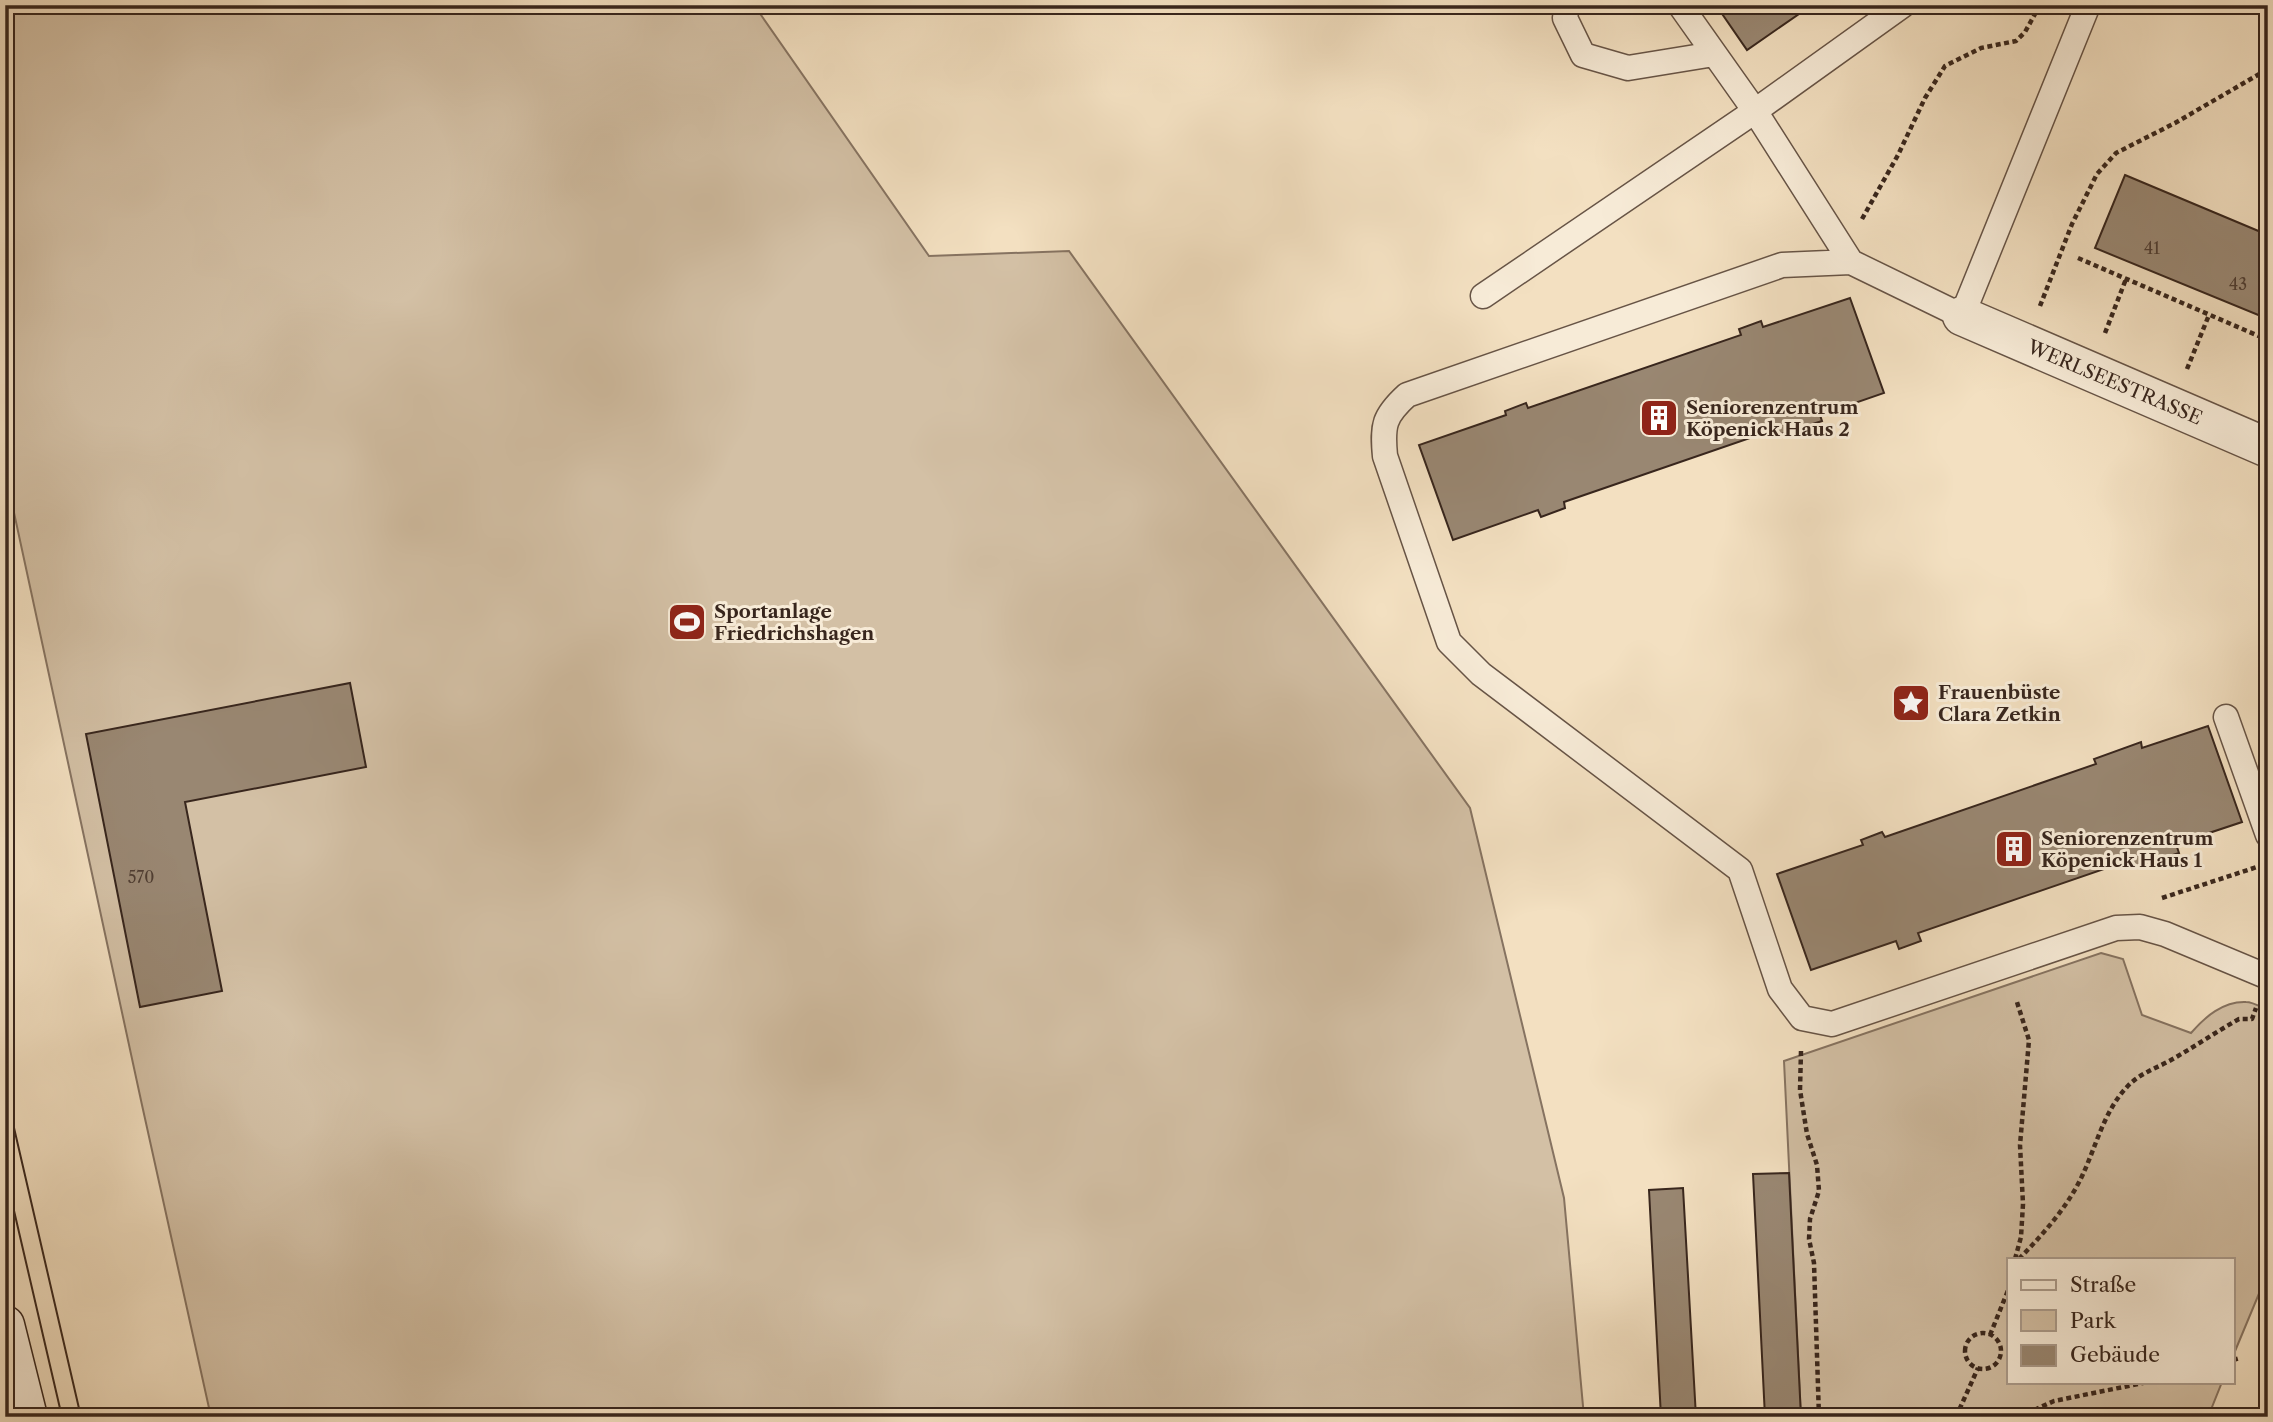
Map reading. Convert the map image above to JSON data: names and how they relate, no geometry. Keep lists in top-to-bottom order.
{
  "streets": {
    "street": ["WERLSEESTRASSE"]
  },
  "places": {
    "building": ["Seniorenzentrum Köpenick Haus 2", "Seniorenzentrum Köpenick Haus 1"],
    "sports": ["Sportanlage Friedrichshagen"],
    "place": ["Frauenbüste Clara Zetkin"]
  },
  "house_numbers": ["41", "43", "570"],
  "legend": ["Straße", "Park", "Gebäude"]
}
